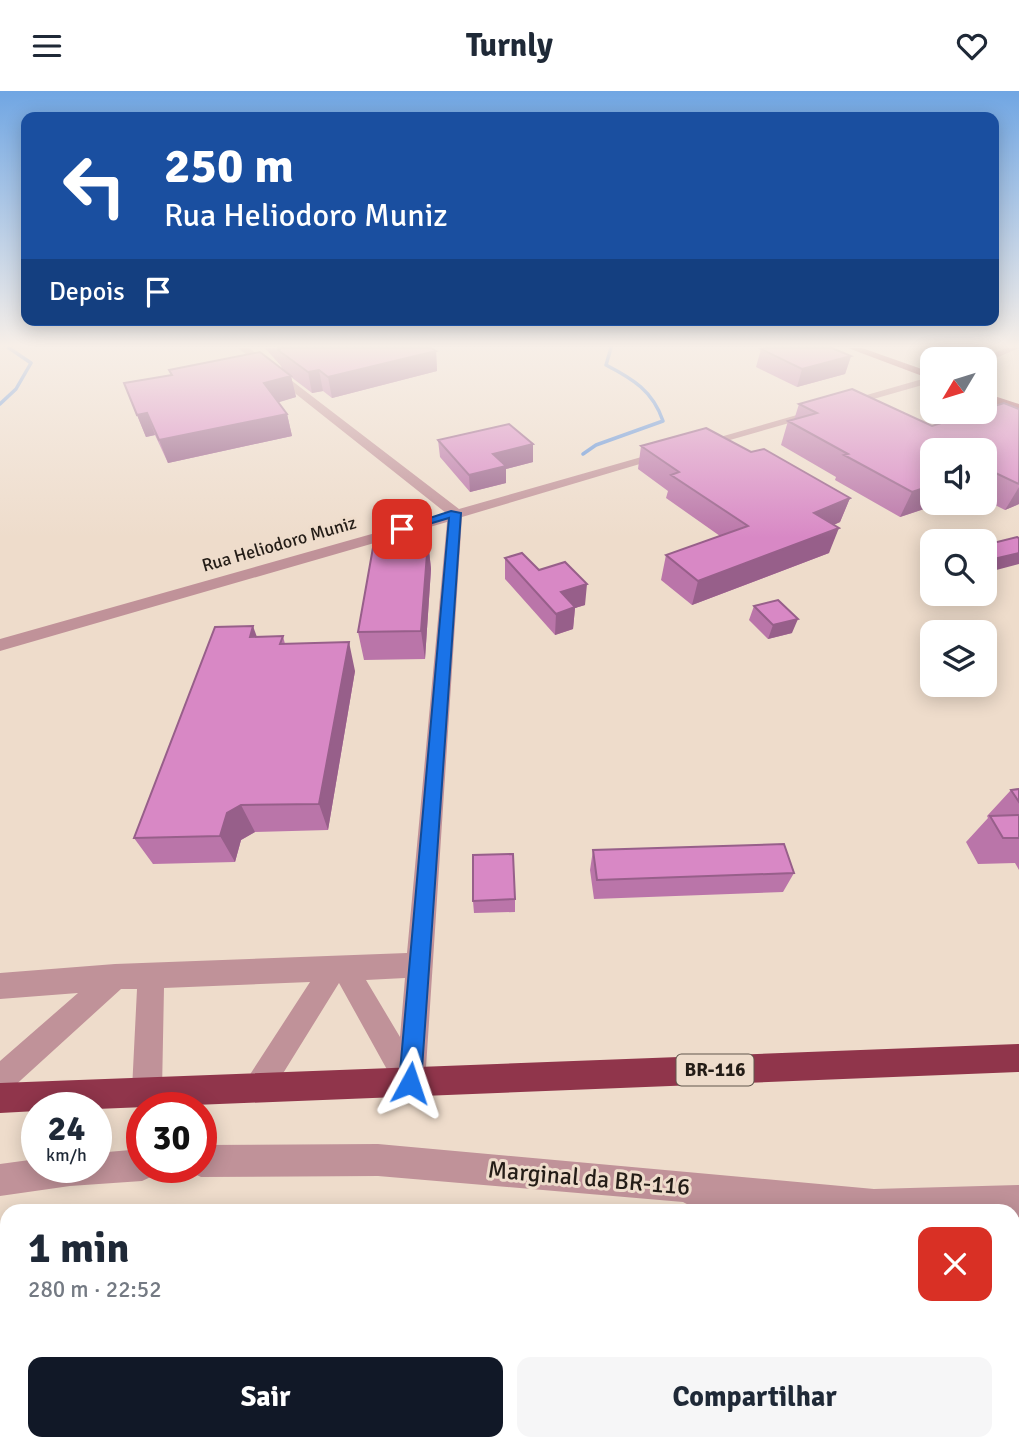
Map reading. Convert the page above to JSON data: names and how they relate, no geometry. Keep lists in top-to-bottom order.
{
  "streets": {
    "highway": ["BR-116"],
    "street": ["Rua Heliodoro Muniz", "Marginal da BR-116"]
  },
  "north": "bottom left",
  "page": {
    "header": "Turnly",
    "turn": ["250 m", "Rua Heliodoro Muniz"],
    "then": "Depois",
    "speed": "24 km/h",
    "limit": "30",
    "heading": ["1 min", "280 m · 22:52"],
    "buttons": ["Sair", "Compartilhar"]
  }
}
